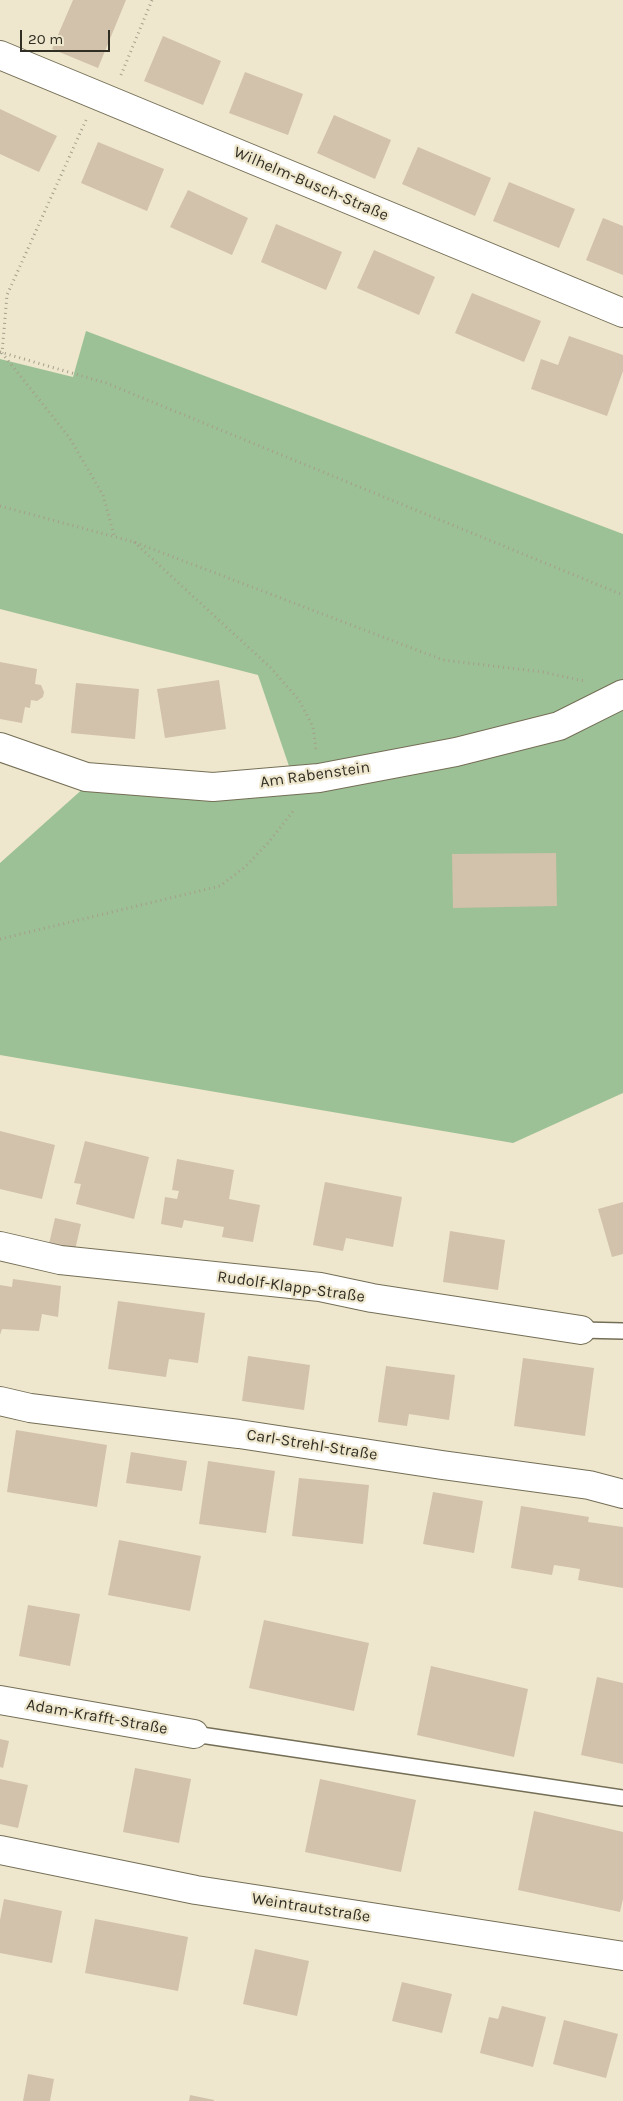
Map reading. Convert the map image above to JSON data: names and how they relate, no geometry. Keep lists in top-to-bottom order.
{
  "streets": {
    "street": [
      "Wilhelm-Busch-Straße",
      "Am Rabenstein",
      "Rudolf-Klapp-Straße",
      "Carl-Strehl-Straße",
      "Adam-Krafft-Straße",
      "Weintrautstraße"
    ]
  },
  "scale_bar": "20 m"
}
